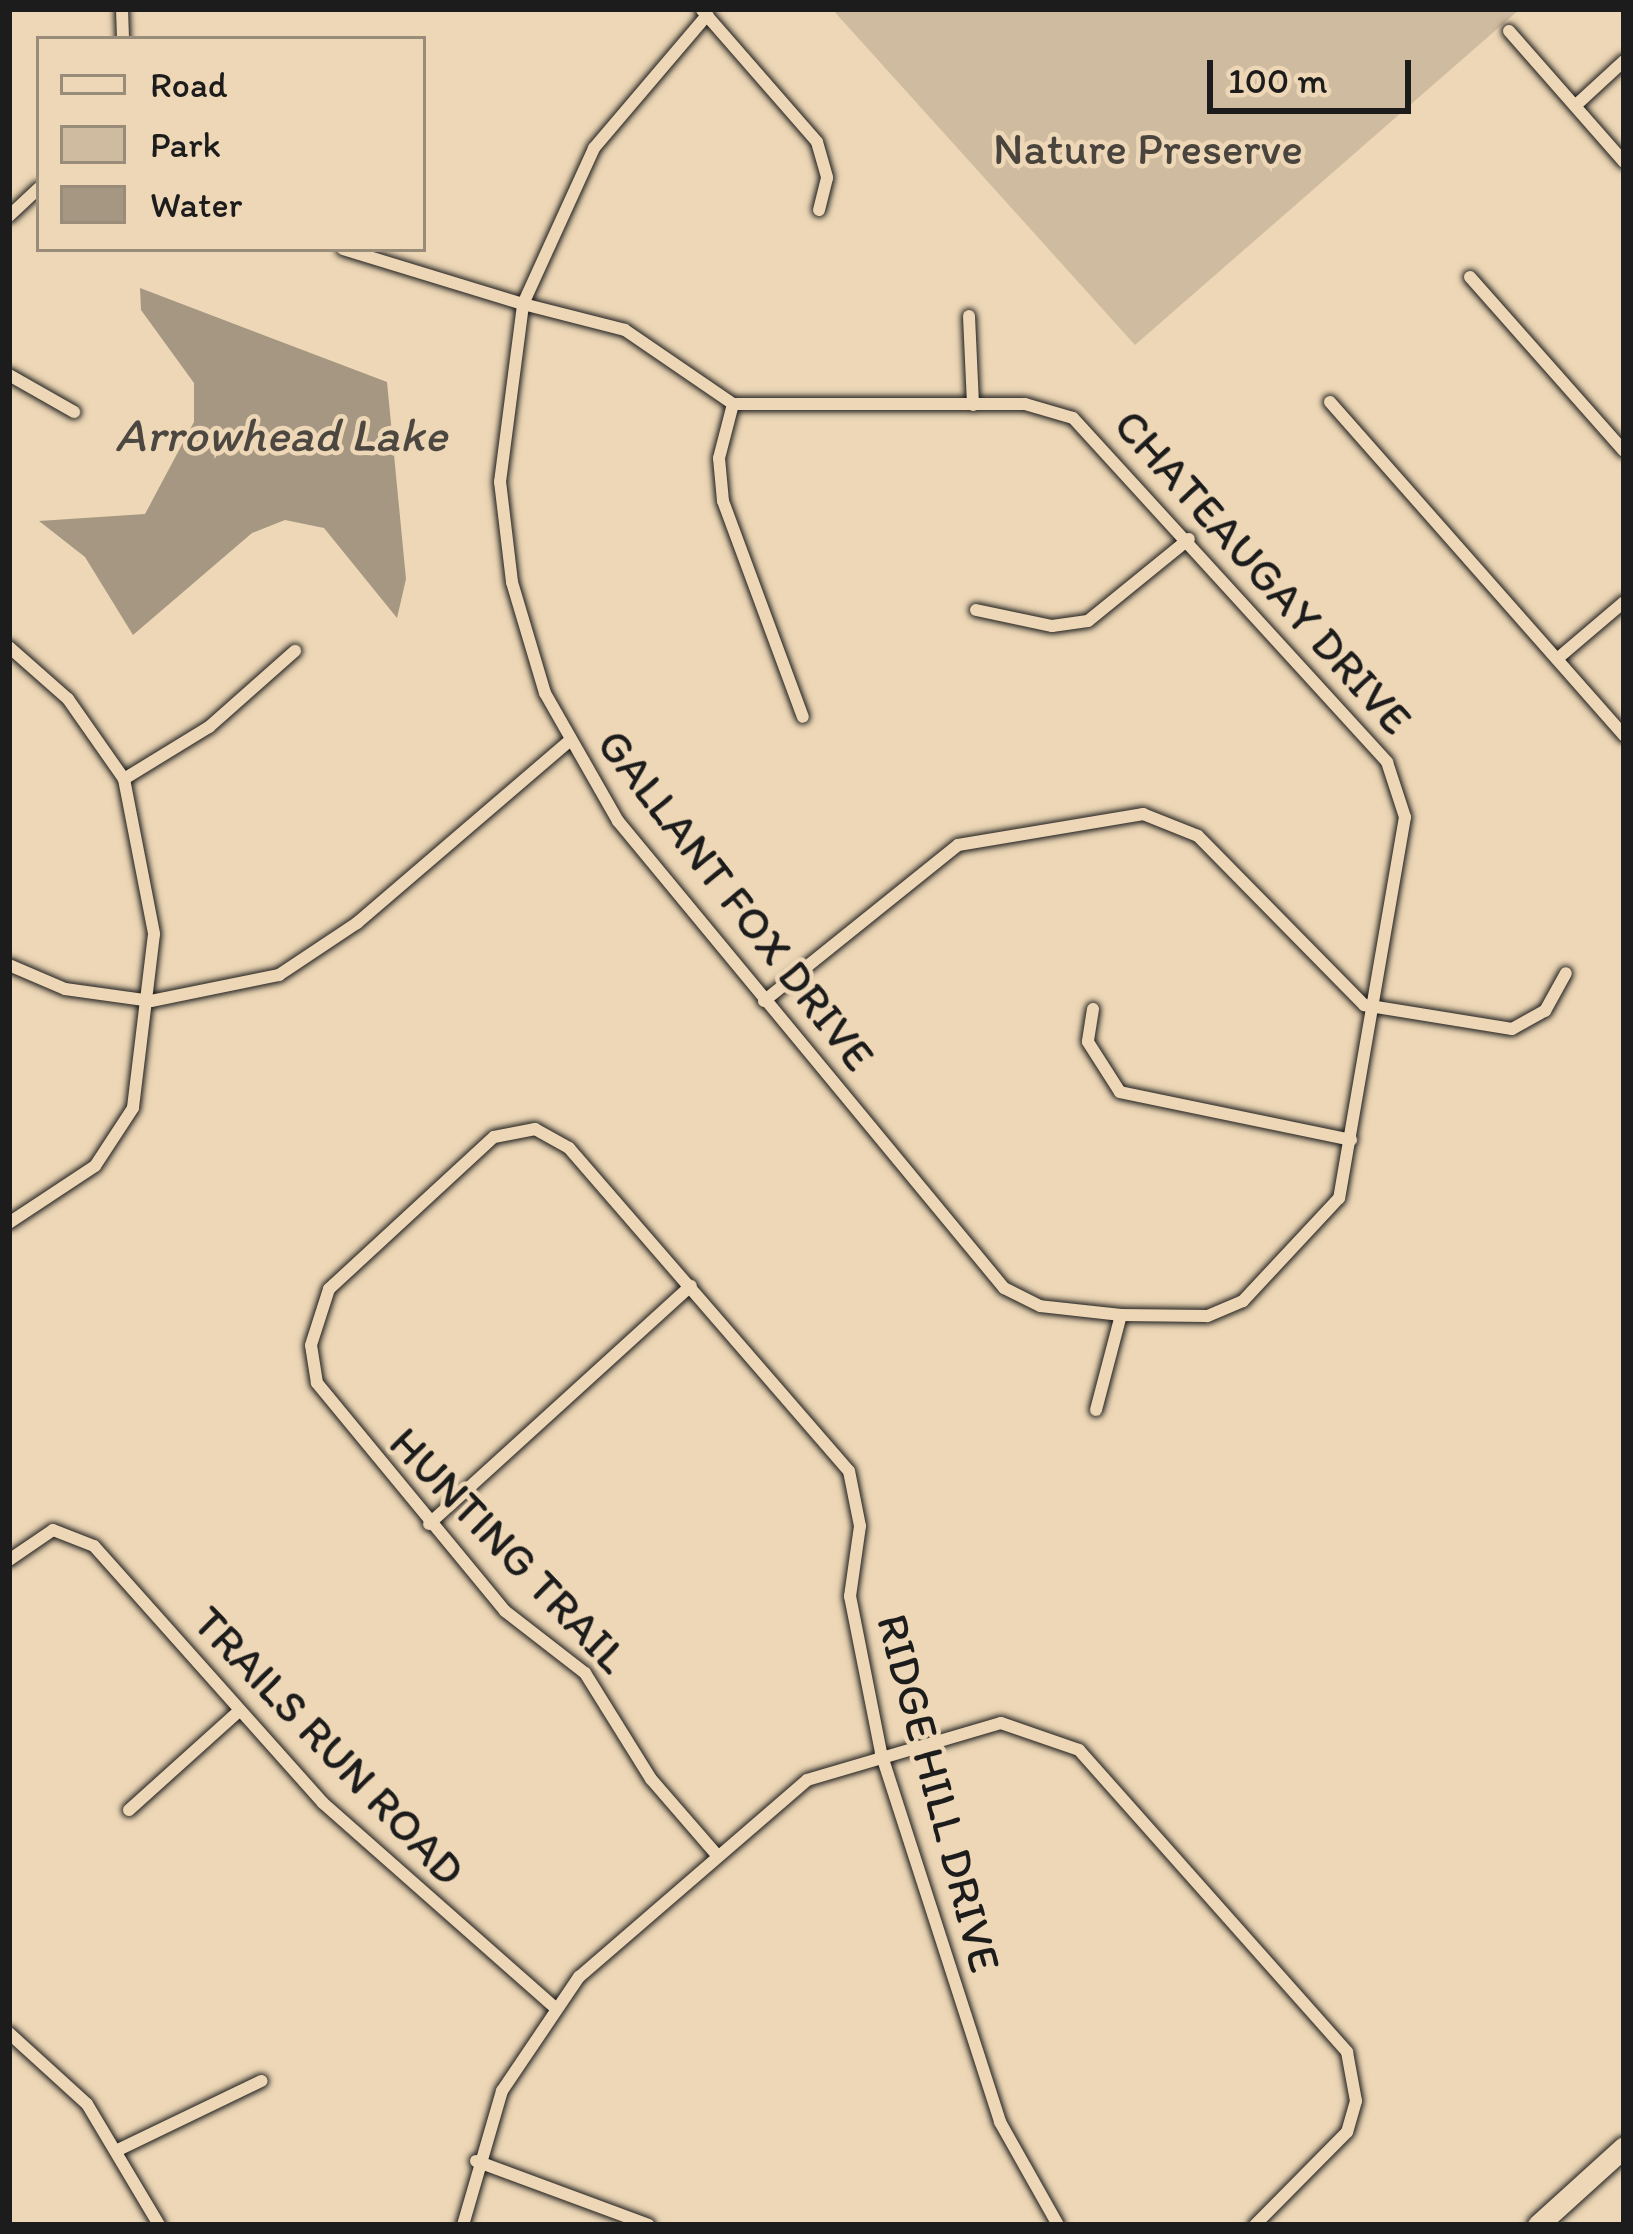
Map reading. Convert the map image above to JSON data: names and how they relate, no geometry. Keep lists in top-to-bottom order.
{
  "streets": {
    "street": [
      "CHATEAUGAY DRIVE",
      "GALLANT FOX DRIVE",
      "HUNTING TRAIL",
      "TRAILS RUN ROAD",
      "RIDGE HILL DRIVE"
    ]
  },
  "crossings": [
    ["CHATEAUGAY DRIVE", "GALLANT FOX DRIVE"],
    ["HUNTING TRAIL", "RIDGE HILL DRIVE"]
  ],
  "water": ["Arrowhead Lake"],
  "parks": ["Nature Preserve"],
  "legend": ["Road", "Park", "Water"],
  "scale_bar": "100 m"
}
